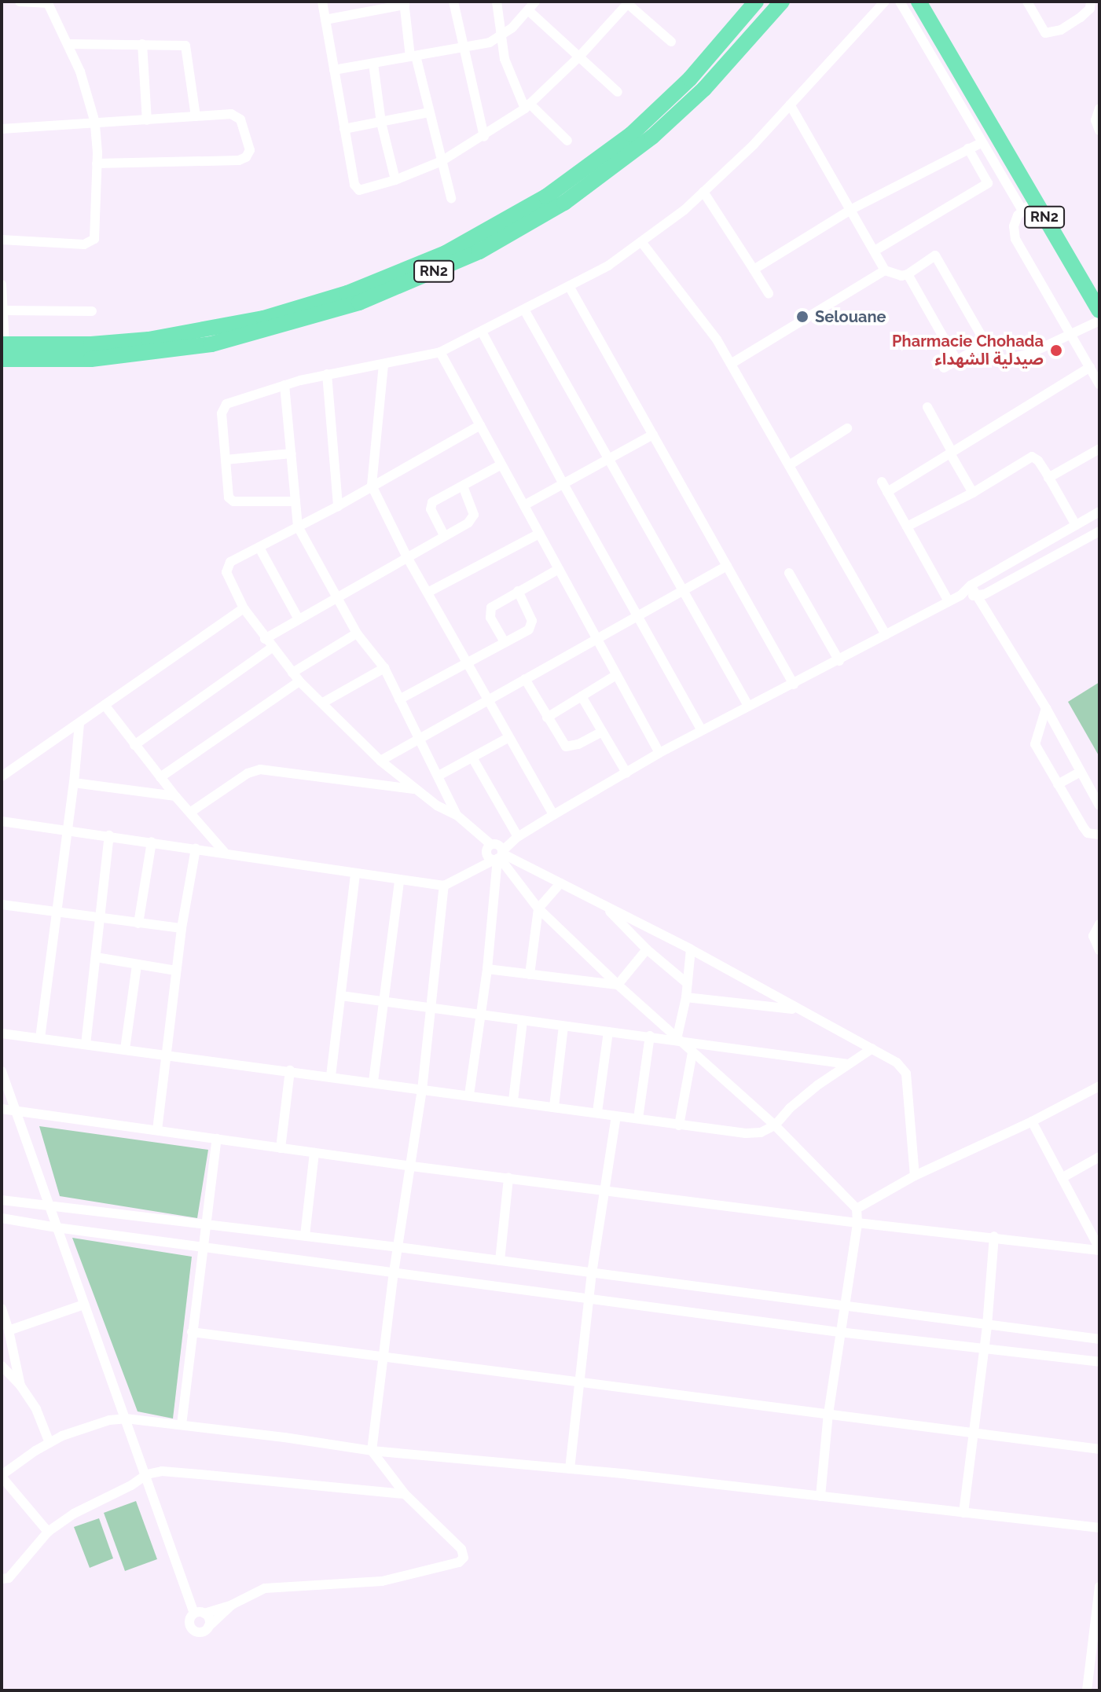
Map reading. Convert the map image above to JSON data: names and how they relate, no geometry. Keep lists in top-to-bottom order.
{
  "streets": {
    "highway": ["RN2"]
  },
  "places": ["Selouane", "Pharmacie Chohada صيدلية الشهداء"]
}
